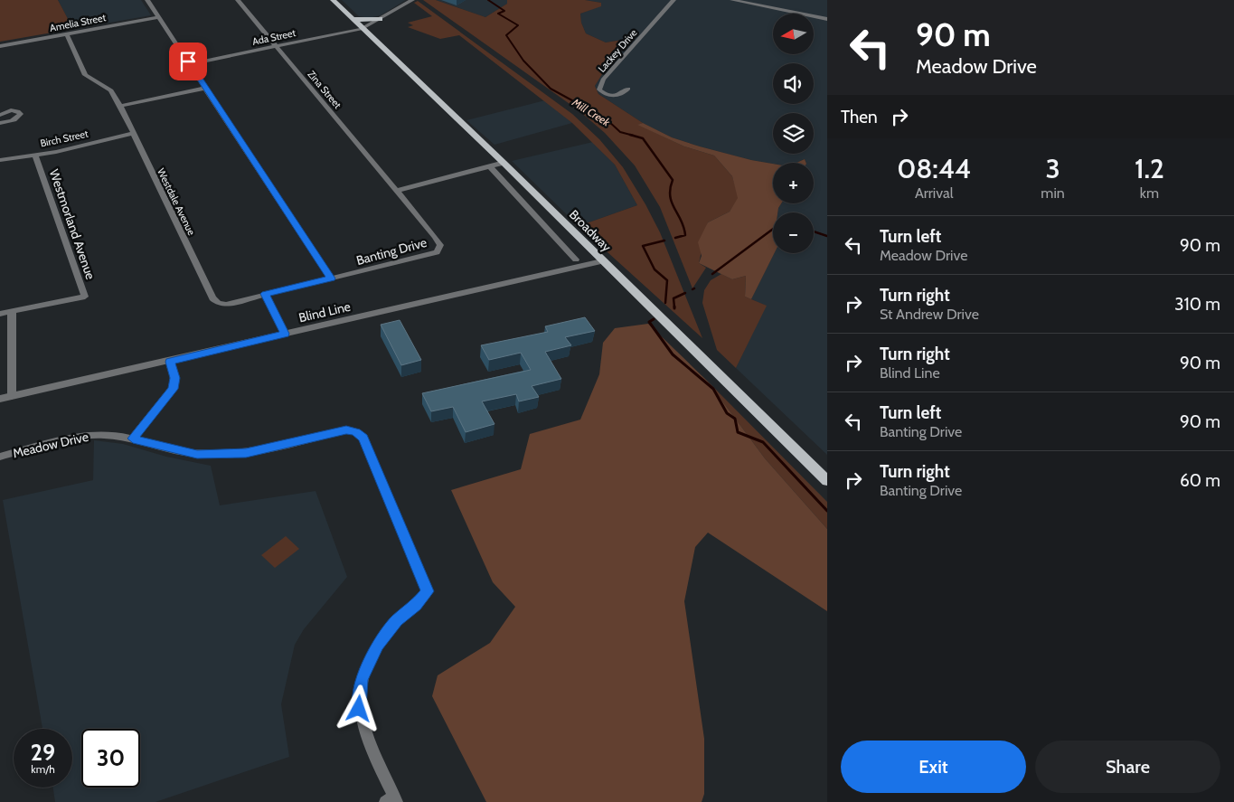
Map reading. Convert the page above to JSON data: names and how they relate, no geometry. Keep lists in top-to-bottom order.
{
  "streets": {
    "main road": ["Broadway"],
    "street": [
      "Amelia Street",
      "Ada Street",
      "Lackey Drive",
      "Zina Street",
      "Birch Street",
      "Westdale Avenue",
      "Westmorland Avenue",
      "Banting Drive",
      "Blind Line",
      "Meadow Drive"
    ]
  },
  "crossings": [
    ["Amelia Street", "Westdale Avenue"],
    ["Ada Street", "Zina Street"],
    ["Ada Street", "Broadway"],
    ["Zina Street", "Banting Drive"],
    ["Birch Street", "Westdale Avenue"],
    ["Birch Street", "Westmorland Avenue"],
    ["Westdale Avenue", "Banting Drive"],
    ["Broadway", "Blind Line"]
  ],
  "water": ["Mill Creek"],
  "north": "left",
  "page": {
    "turn": ["90 m", "Meadow Drive"],
    "map_buttons": ["+", "−"],
    "then": "Then",
    "eta": [
      "08:44",
      "Arrival",
      "3",
      "min",
      "1.2",
      "km"
    ],
    "list": [
      {
        "name": "Turn left",
        "note": "Meadow Drive",
        "value": "90 m"
      },
      {
        "name": "Turn right",
        "note": "St Andrew Drive",
        "value": "310 m"
      },
      {
        "name": "Turn right",
        "note": "Blind Line",
        "value": "90 m"
      },
      {
        "name": "Turn left",
        "note": "Banting Drive",
        "value": "90 m"
      },
      {
        "name": "Turn right",
        "note": "Banting Drive",
        "value": "60 m"
      }
    ],
    "speed": "29 km/h",
    "limit": "30",
    "buttons": ["Exit", "Share"]
  }
}
